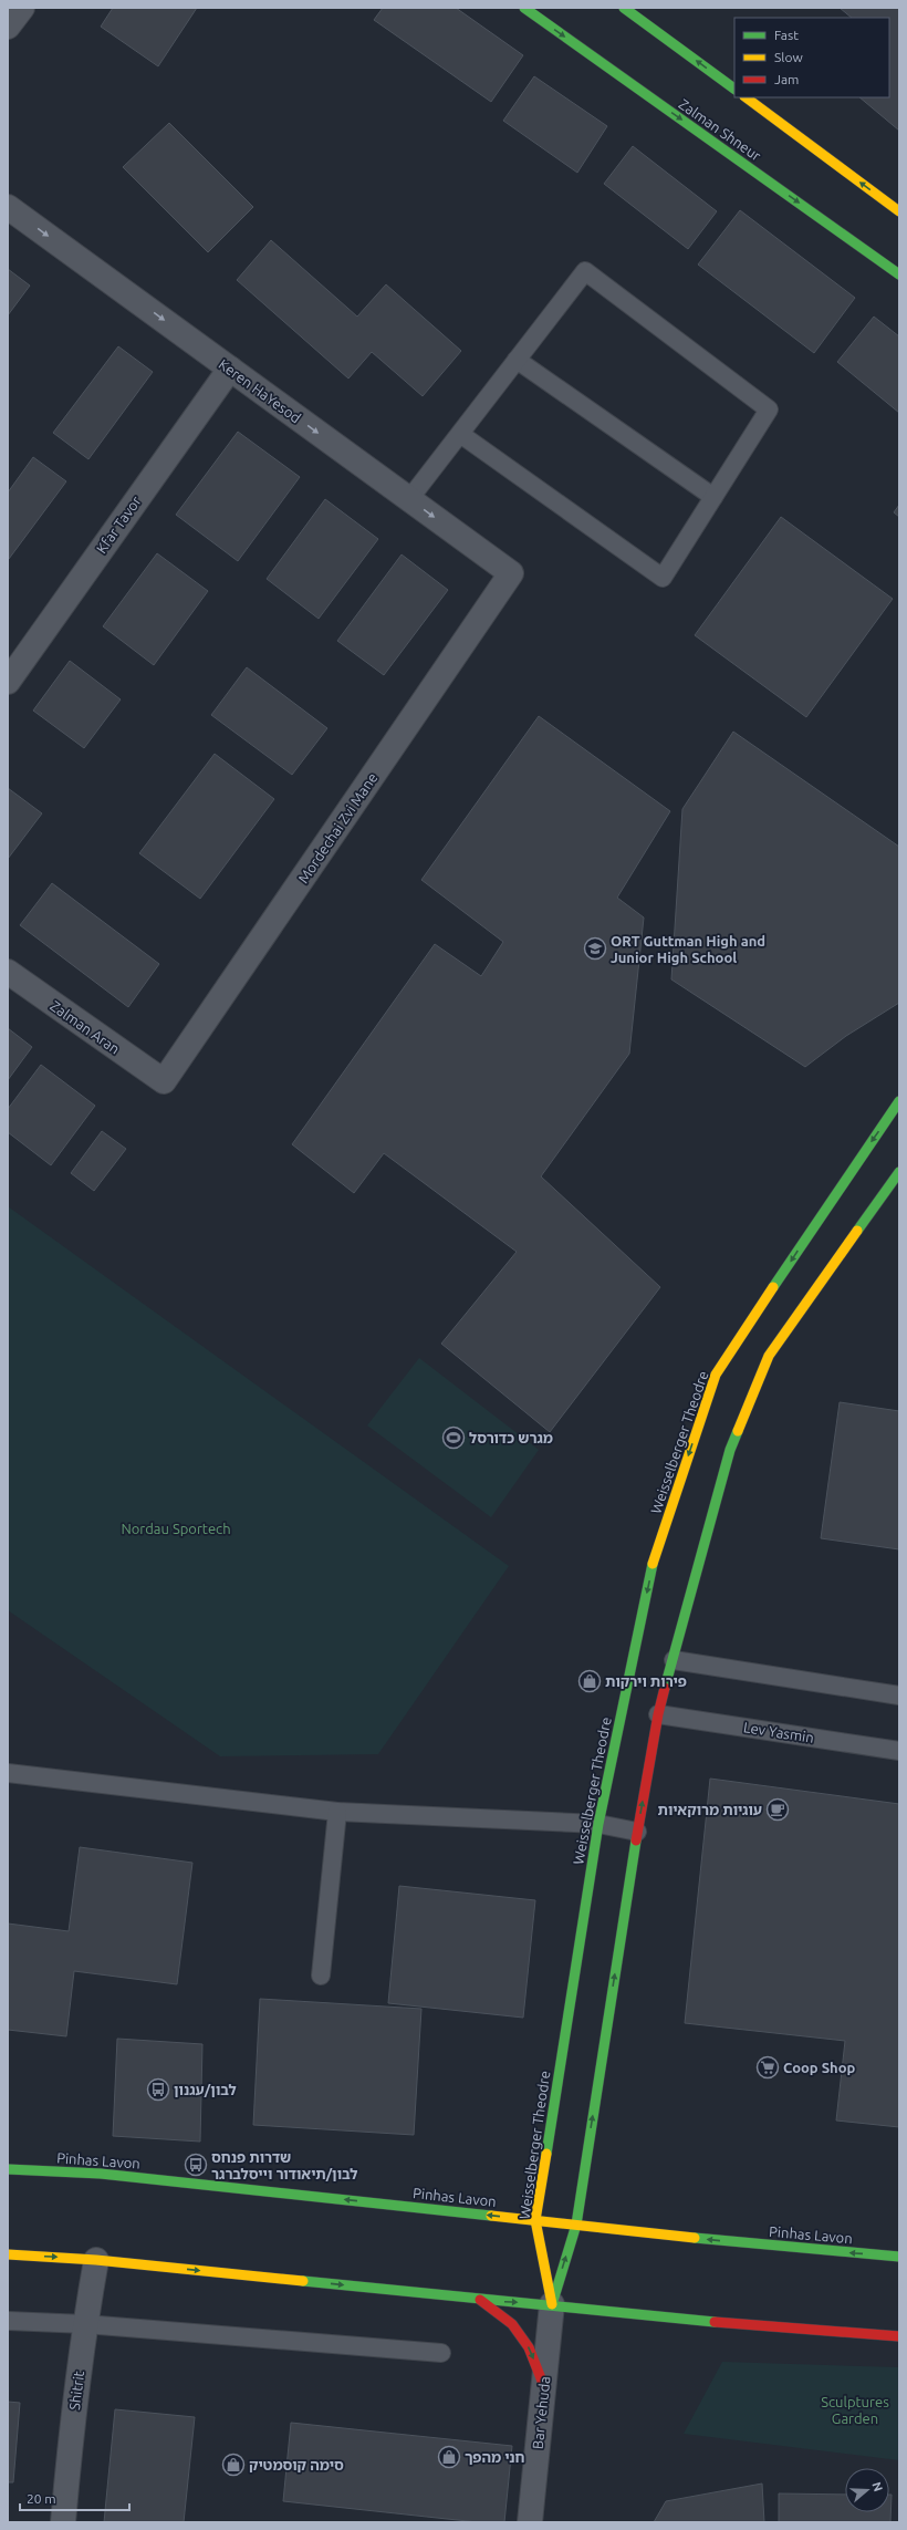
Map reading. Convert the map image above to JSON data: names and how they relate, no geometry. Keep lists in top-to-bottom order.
{
  "streets": {
    "street": [
      "Zalman Shneur",
      "Keren HaYesod",
      "Kfar Tavor",
      "Mordechai Zvi Mane",
      "Zalman Aran",
      "Weisselberger Theodre",
      "Pinhas Lavon",
      "Shitrit",
      "Bar Yehuda"
    ],
    "lane": ["Lev Yasmin"]
  },
  "crossings": [
    ["Keren HaYesod", "Kfar Tavor"],
    ["Keren HaYesod", "Mordechai Zvi Mane"],
    ["Mordechai Zvi Mane", "Zalman Aran"],
    ["Weisselberger Theodre", "Pinhas Lavon"],
    ["Weisselberger Theodre", "Bar Yehuda"]
  ],
  "one_way": ["Keren HaYesod"],
  "parks": ["Nordau Sportech", "Sculptures Garden"],
  "places": {
    "school or university": ["ORT Guttman High and Junior High School"],
    "sports": ["מגרש כדורסל"],
    "shop": ["פירות וירקות", "חני מהפך", "סימה קוסמטיק"],
    "cafe": ["עוגיות מרוקאיות"],
    "supermarket": ["Coop Shop"],
    "bus stop": ["לבון/עגנון", "שדרות פנחס לבון/תיאודור וייסלברגר"]
  },
  "legend": ["Fast", "Slow", "Jam"],
  "scale_bar": "20 m",
  "north": "right"
}
